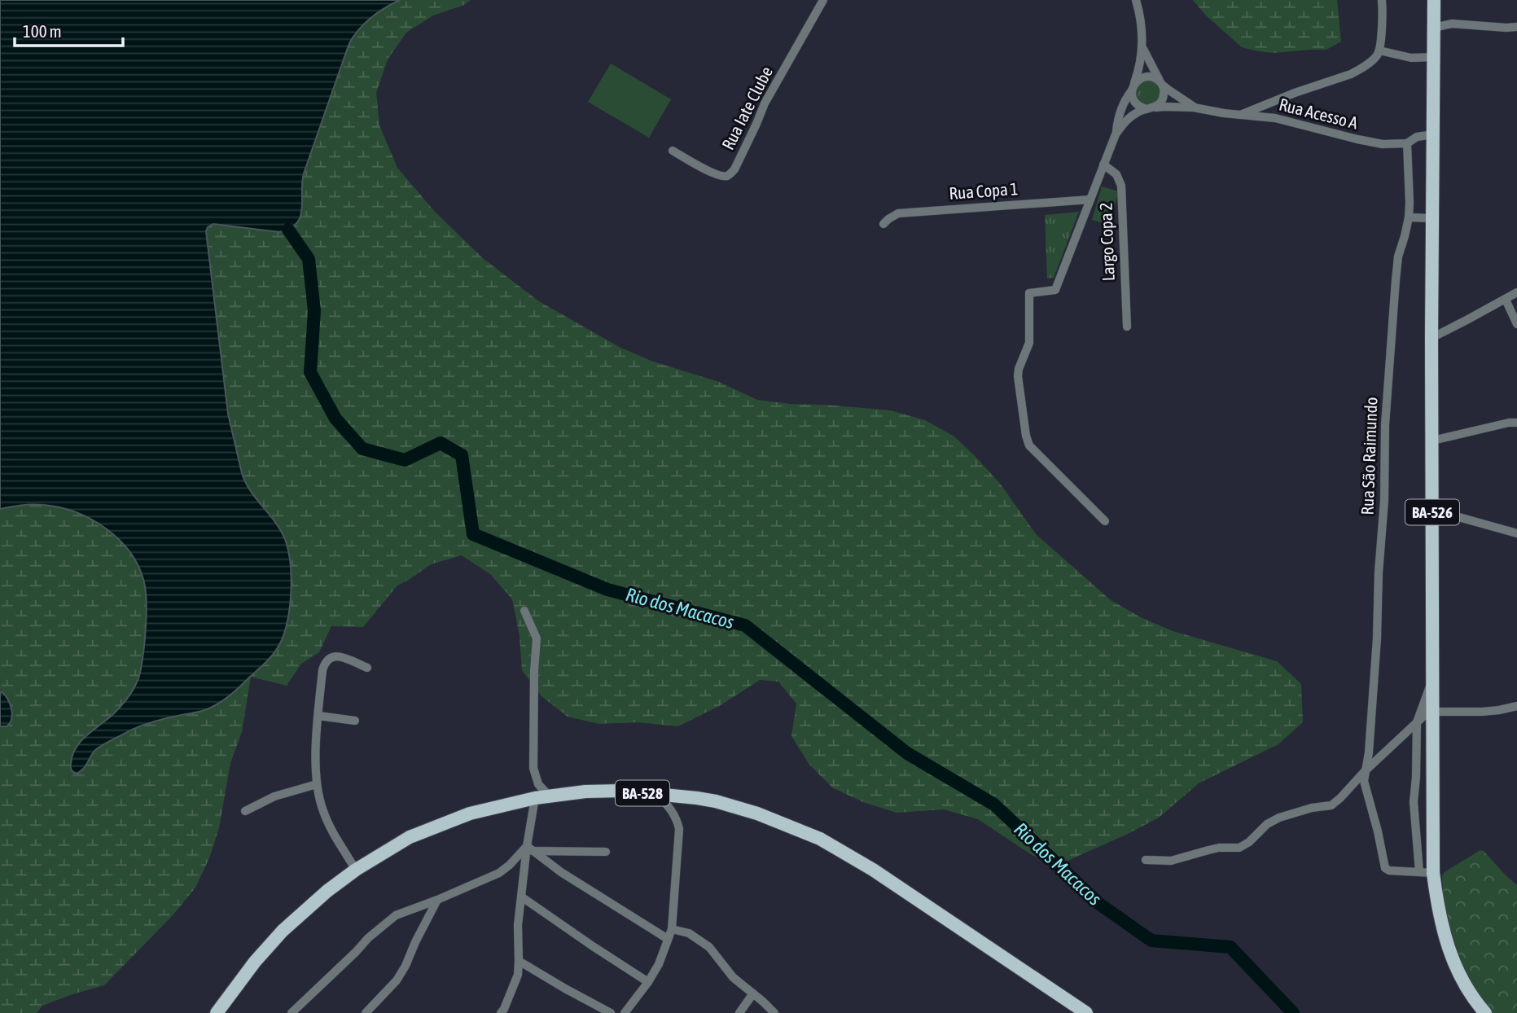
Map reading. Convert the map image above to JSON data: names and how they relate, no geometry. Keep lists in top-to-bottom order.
{
  "streets": {
    "main road": ["BA-526", "BA-528"],
    "street": [
      "Rua Iate Clube",
      "Rua Acesso A",
      "Rua Copa 1",
      "Largo Copa 2",
      "Rua São Raimundo"
    ]
  },
  "crossings": [
    ["Rua Acesso A", "Rua São Raimundo"],
    ["Rua Acesso A", "BA-526"]
  ],
  "water": ["Rio dos Macacos"],
  "scale_bar": "100 m"
}
